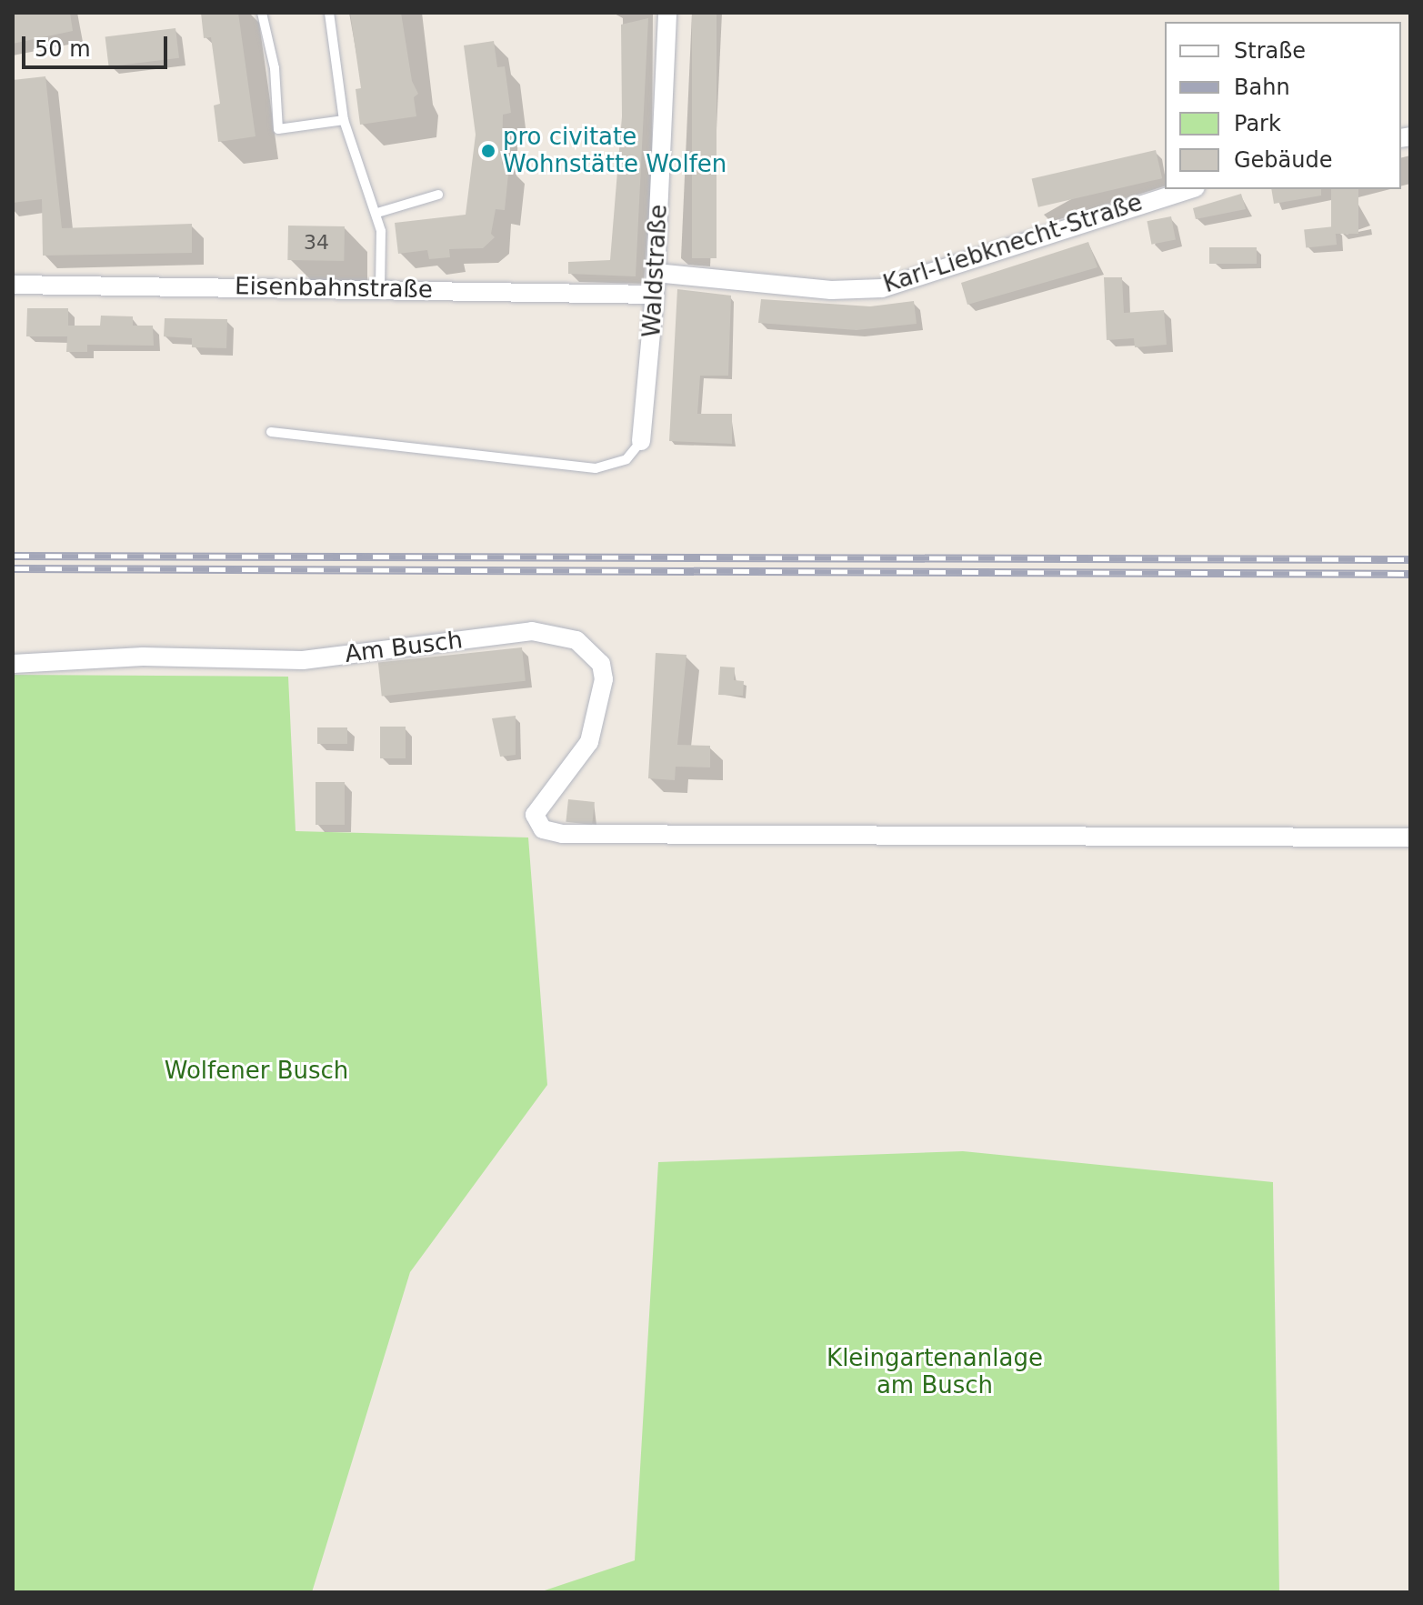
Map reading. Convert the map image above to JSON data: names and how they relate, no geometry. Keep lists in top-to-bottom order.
{
  "streets": {
    "street": [
      "Karl-Liebknecht-Straße",
      "Waldstraße",
      "Eisenbahnstraße",
      "Am Busch"
    ]
  },
  "crossings": [
    ["Karl-Liebknecht-Straße", "Waldstraße"],
    ["Waldstraße", "Eisenbahnstraße"]
  ],
  "parks": ["Wolfener Busch", "Kleingartenanlage am Busch"],
  "places": ["pro civitate Wohnstätte Wolfen"],
  "house_numbers": ["34"],
  "legend": [
    "Straße",
    "Bahn",
    "Park",
    "Gebäude"
  ],
  "scale_bar": "50 m"
}
